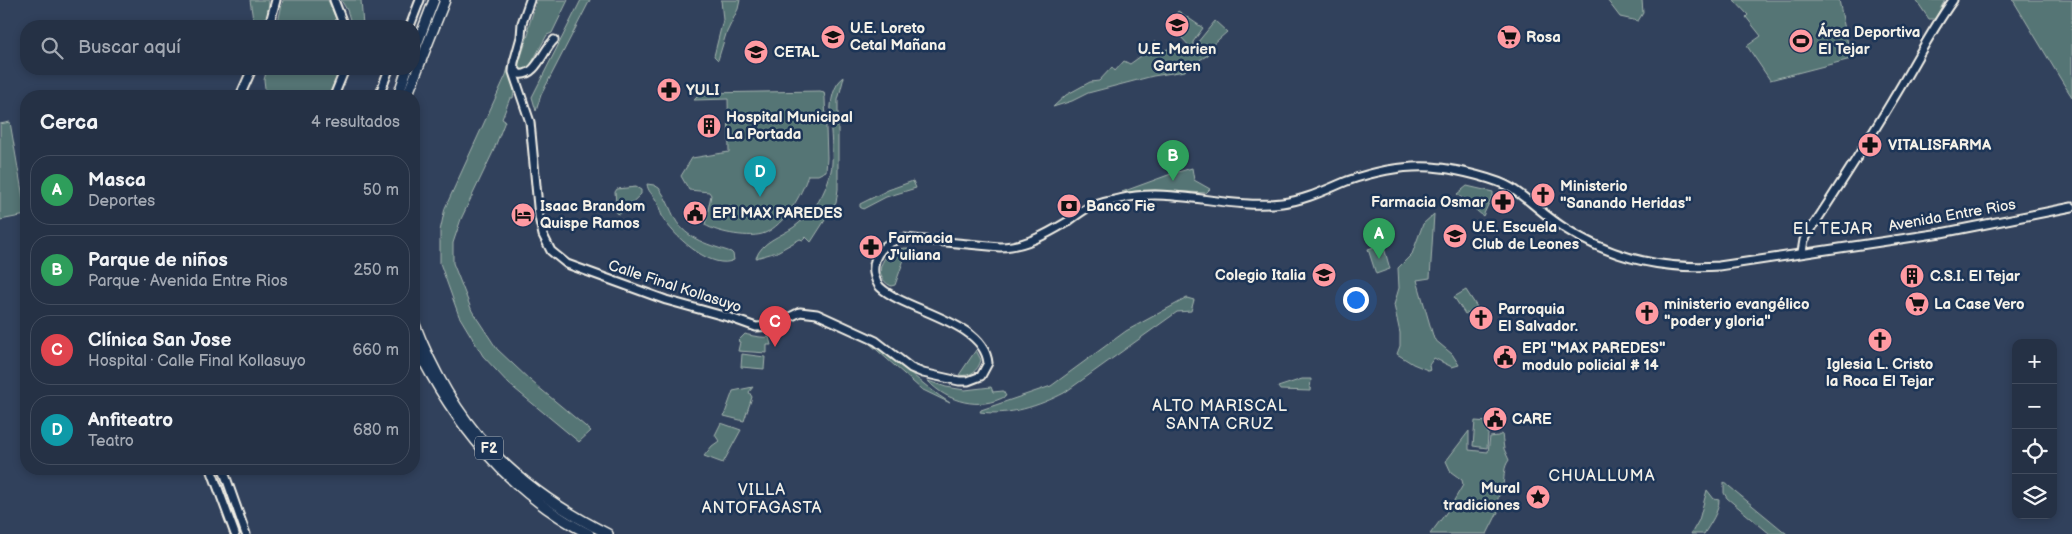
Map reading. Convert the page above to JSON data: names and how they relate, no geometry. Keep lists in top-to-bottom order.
{
  "streets": {
    "highway": ["F2"],
    "main road": ["Avenida Entre Rios", "Calle Final Kollasuyo"]
  },
  "crossings": [
    ["Avenida Entre Rios", "Calle Final Kollasuyo"]
  ],
  "districts": [
    "EL TEJAR",
    "ALTO MARISCAL SANTA CRUZ",
    "CHUALLUMA",
    "VILLA ANTOFAGASTA"
  ],
  "places": {
    "school or university": [
      "U.E. Marien Garten",
      "U.E. Loreto Cetal Mañana",
      "CETAL",
      "U.E. Escuela Club de Leones",
      "Colegio Italia"
    ],
    "supermarket": ["Rosa", "La Case Vero"],
    "sports": ["Área Deportiva El Tejar"],
    "pharmacy": [
      "YULI",
      "VITALISFARMA",
      "Farmacia Osmar",
      "Farmacia J'uliana"
    ],
    "building": ["Hospital Municipal La Portada", "C.S.I. El Tejar"],
    "church": [
      "Ministerio \"Sanando Heridas\"",
      "ministerio evangélico \"poder y gloria\"",
      "Parroquia El Salvador.",
      "Iglesia L. Cristo la Roca El Tejar"
    ],
    "bank": ["Banco Fie"],
    "public building": ["EPI MAX PAREDES", "EPI \"MAX PAREDES\" modulo policial # 14", "CARE"],
    "hotel": ["Isaac Brandom Quispe Ramos"],
    "place": ["Mural tradiciones"]
  },
  "page": {
    "search": "Buscar aquí",
    "heading": ["Cerca", "4 resultados"],
    "pins": [
      "B",
      "D",
      "A",
      "C"
    ],
    "list": [
      {
        "mark": "A",
        "name": "Masca",
        "note": "Deportes",
        "value": "50 m"
      },
      {
        "mark": "B",
        "name": "Parque de niños",
        "note": "Parque · Avenida Entre Rios",
        "value": "250 m"
      },
      {
        "mark": "C",
        "name": "Clínica San Jose",
        "note": "Hospital · Calle Final Kollasuyo",
        "value": "660 m"
      },
      {
        "mark": "D",
        "name": "Anfiteatro",
        "note": "Teatro",
        "value": "680 m"
      }
    ],
    "map_buttons": ["+", "−"]
  }
}
